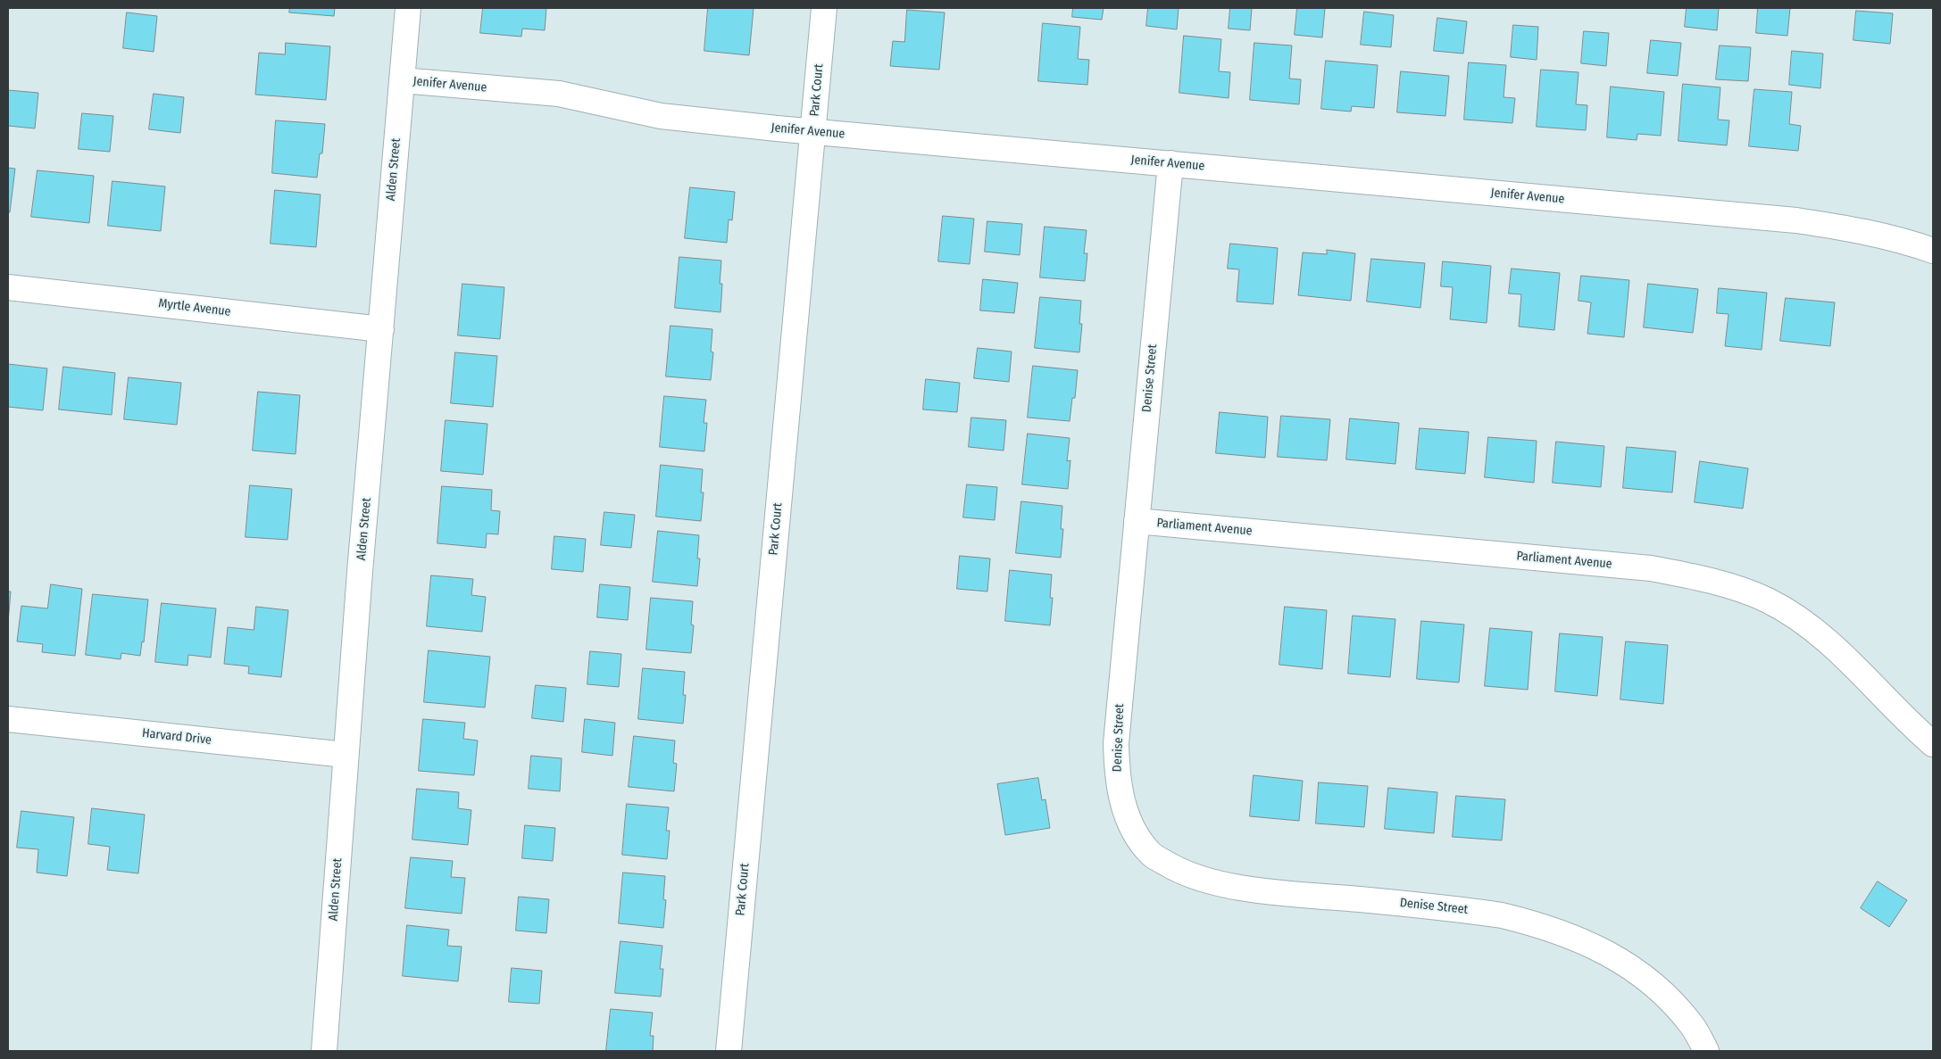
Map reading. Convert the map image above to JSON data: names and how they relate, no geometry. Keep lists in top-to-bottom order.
{
  "streets": {
    "street": [
      "Jenifer Avenue",
      "Park Court",
      "Alden Street",
      "Myrtle Avenue",
      "Denise Street",
      "Parliament Avenue",
      "Harvard Drive"
    ]
  },
  "crossings": [
    ["Jenifer Avenue", "Park Court"],
    ["Jenifer Avenue", "Alden Street"],
    ["Jenifer Avenue", "Denise Street"],
    ["Alden Street", "Myrtle Avenue"],
    ["Alden Street", "Harvard Drive"],
    ["Denise Street", "Parliament Avenue"]
  ]
}
